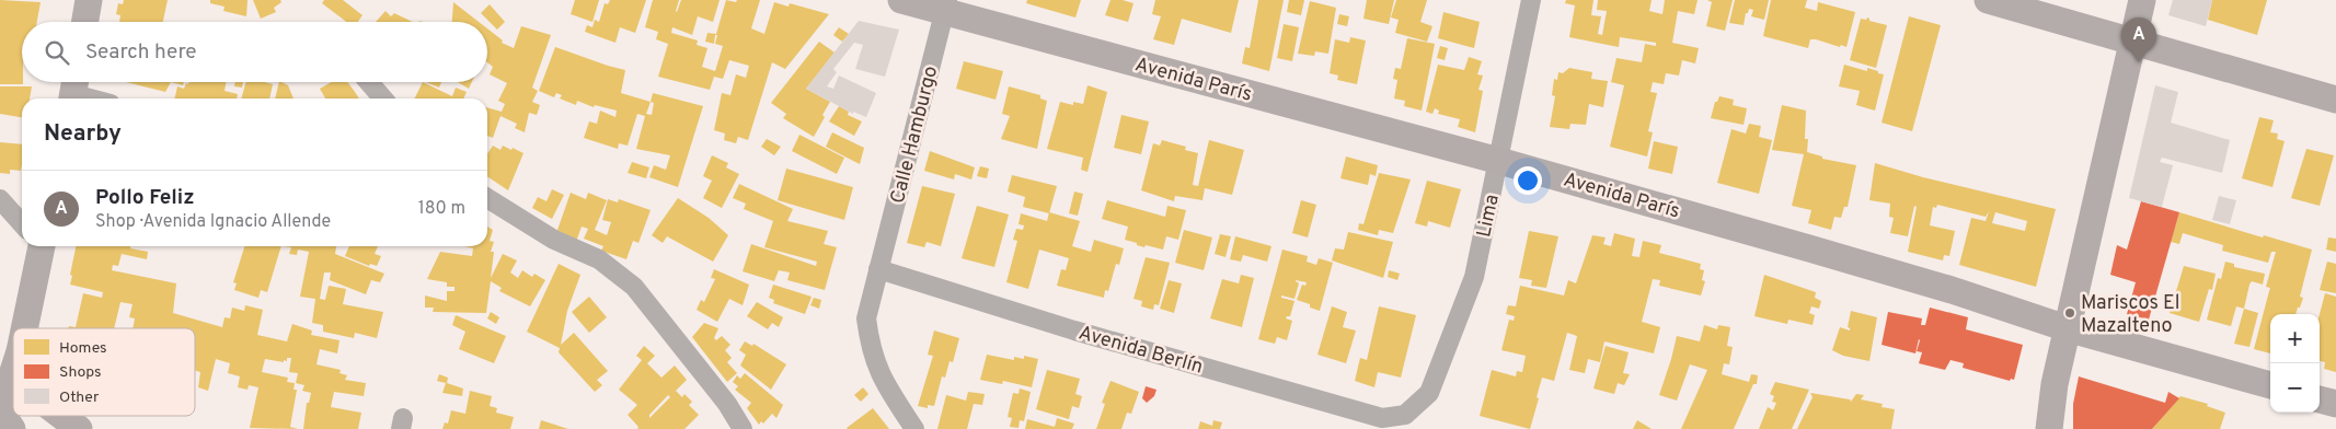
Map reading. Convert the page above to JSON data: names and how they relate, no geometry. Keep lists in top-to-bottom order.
{
  "streets": {
    "main road": ["Avenida París"],
    "street": ["Calle Hamburgo", "Lima", "Avenida Berlín"]
  },
  "crossings": [
    ["Avenida París", "Calle Hamburgo"],
    ["Avenida París", "Lima"],
    ["Calle Hamburgo", "Avenida Berlín"],
    ["Lima", "Avenida Berlín"]
  ],
  "places": ["Mariscos El Mazalteno"],
  "legend": ["Homes", "Shops", "Other"],
  "page": {
    "pins": "A",
    "search": "Search here",
    "heading": "Nearby",
    "list": [
      {
        "mark": "A",
        "name": "Pollo Feliz",
        "note": "Shop · Avenida Ignacio Allende",
        "value": "180 m"
      }
    ],
    "map_buttons": ["+", "−"]
  }
}
